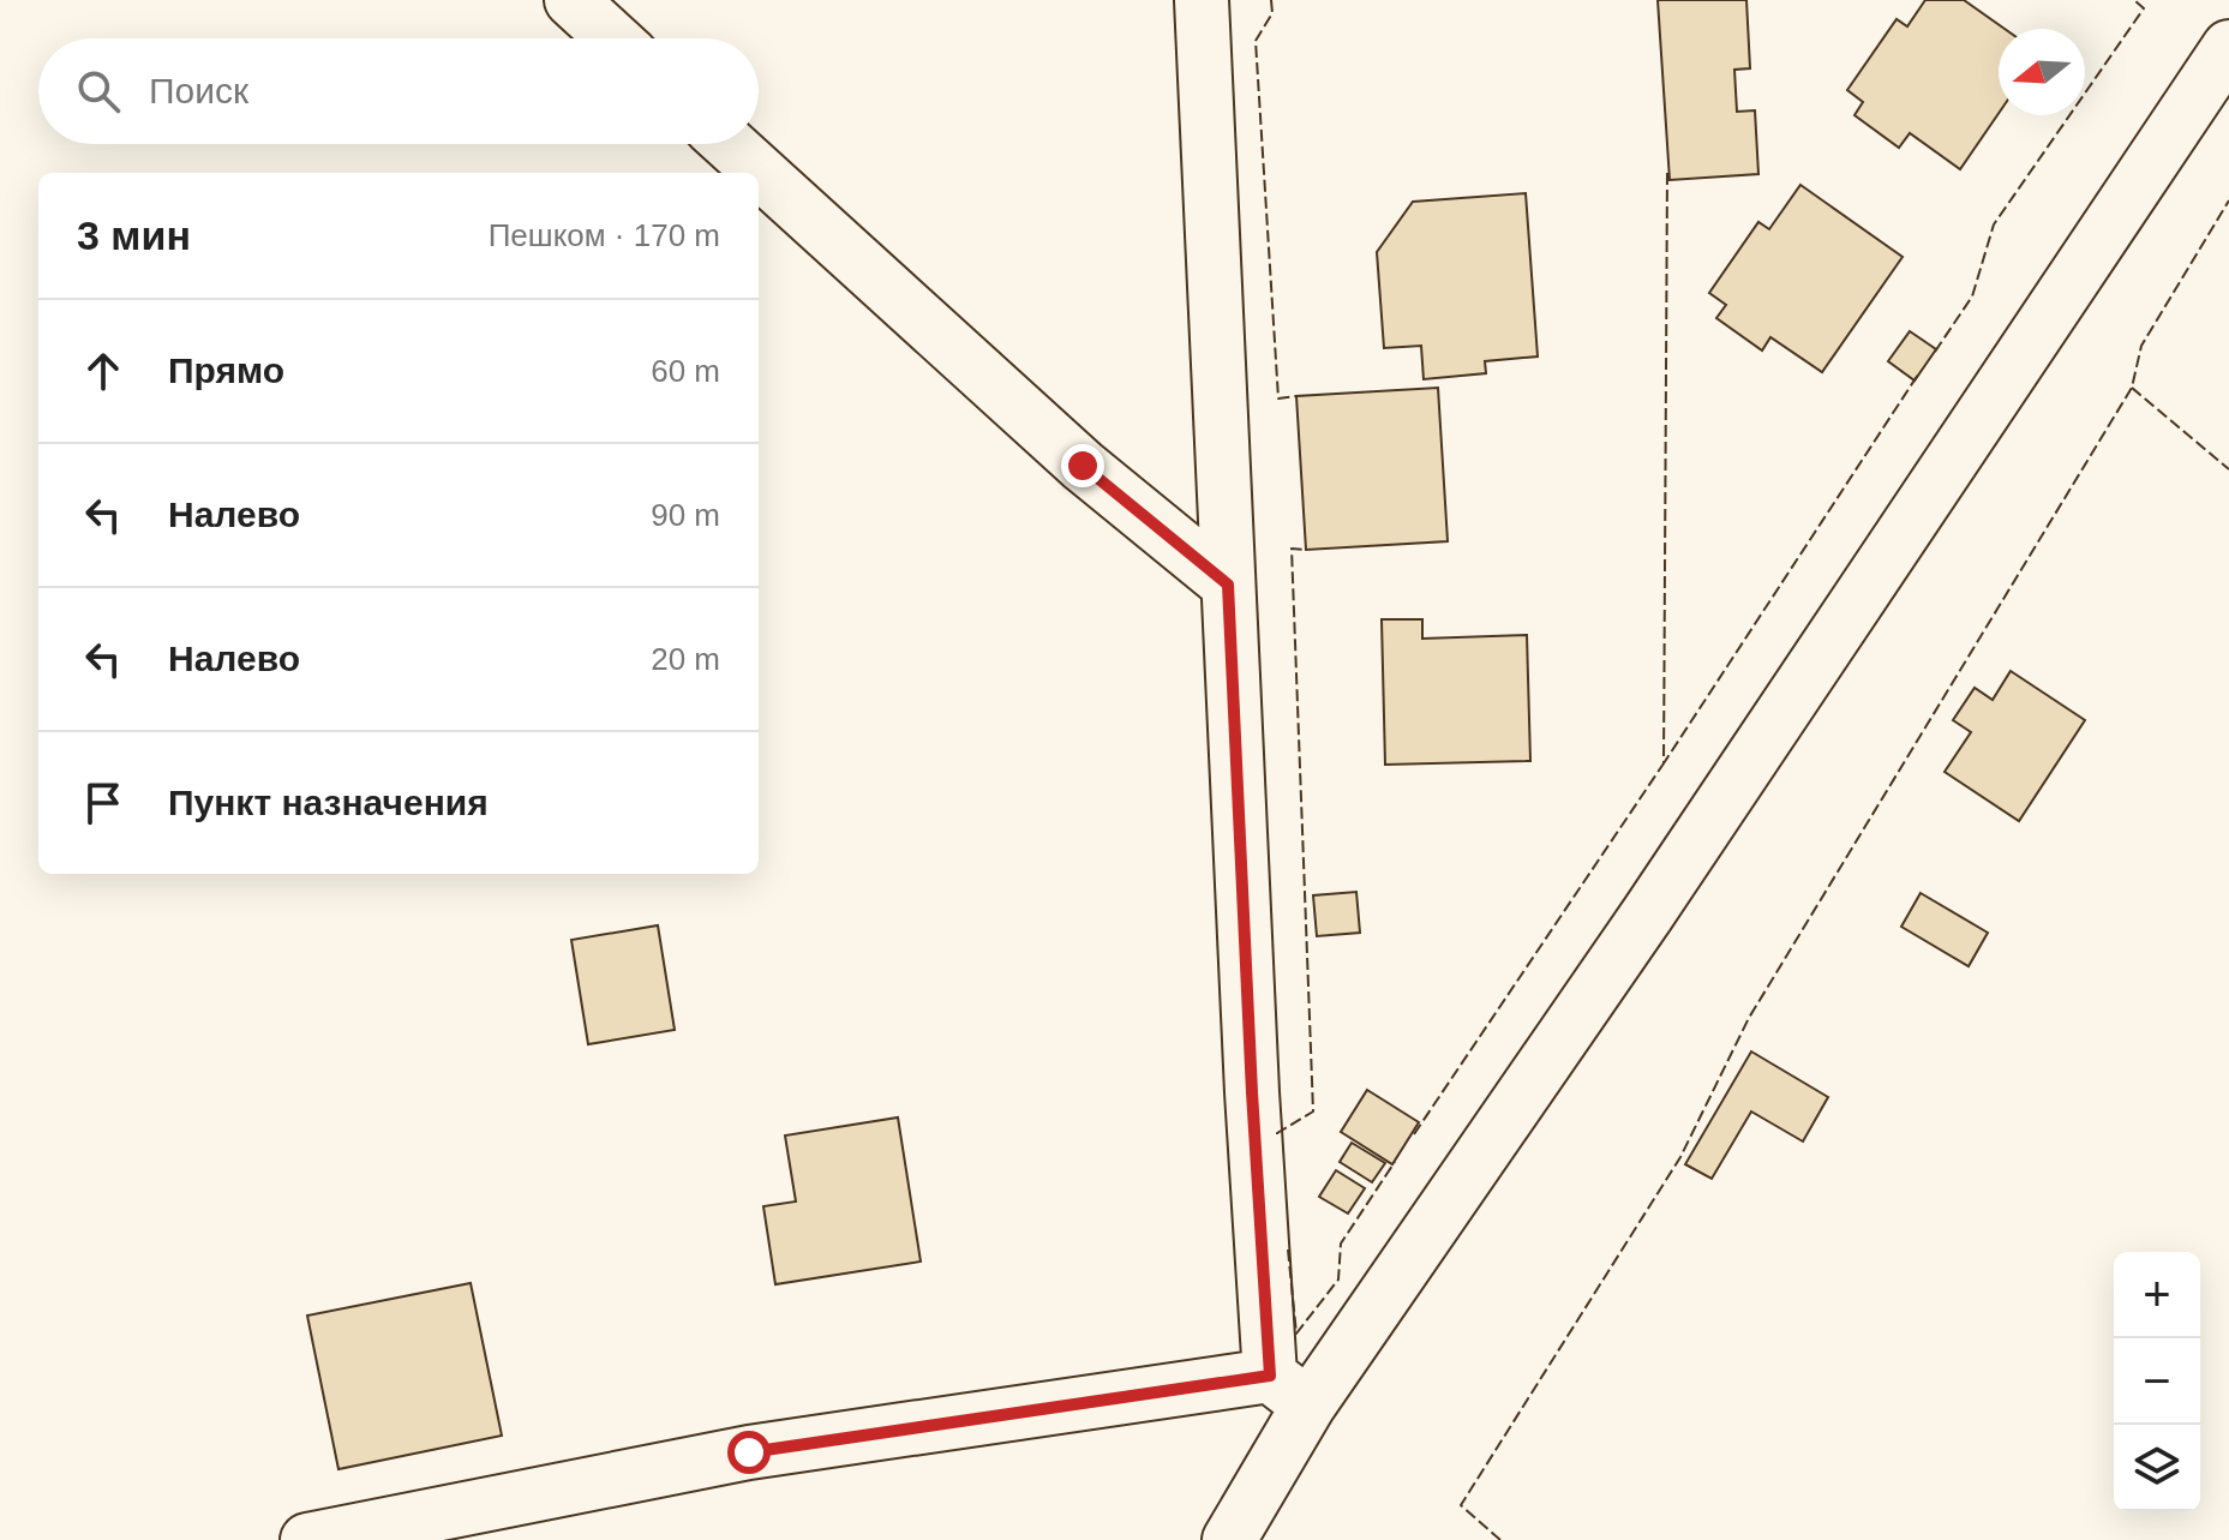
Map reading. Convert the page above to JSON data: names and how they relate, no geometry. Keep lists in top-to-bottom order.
{
  "north": "left",
  "page": {
    "search": "Поиск",
    "heading": ["3 мин", "Пешком · 170 m"],
    "list": [
      ["Прямо", "60 m"],
      ["Налево", "90 m"],
      ["Налево", "20 m"],
      "Пункт назначения"
    ],
    "map_buttons": ["+", "−"]
  }
}
